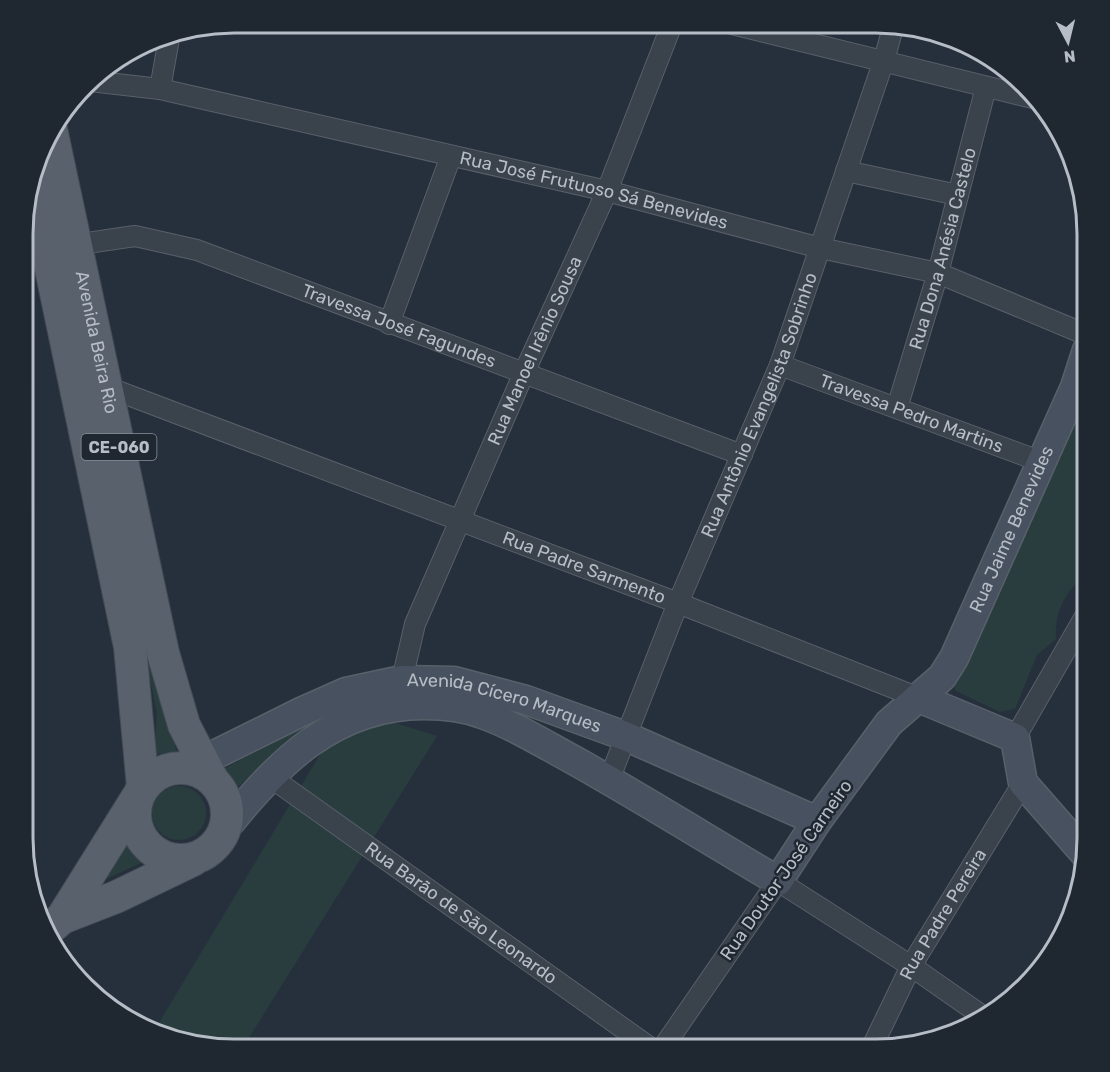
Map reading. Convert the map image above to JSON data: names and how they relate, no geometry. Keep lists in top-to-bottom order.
{
  "streets": {
    "main road": [
      "Avenida Beira Rio",
      "CE-060",
      "Rua Jaime Benevides",
      "Rua Padre Sarmento",
      "Avenida Cícero Marques",
      "Rua Doutor José Carneiro"
    ],
    "street": [
      "Rua José Frutuoso Sá Benevides",
      "Rua Dona Anésia Castelo",
      "Travessa José Fagundes",
      "Rua Manoel Irênio Sousa",
      "Rua Antônio Evangelista Sobrinho",
      "Travessa Pedro Martins",
      "Rua Barão de São Leonardo",
      "Rua Padre Pereira"
    ]
  },
  "crossings": [
    ["Rua José Frutuoso Sá Benevides", "Rua Dona Anésia Castelo"],
    ["Rua José Frutuoso Sá Benevides", "Rua Manoel Irênio Sousa"],
    ["Rua José Frutuoso Sá Benevides", "Rua Antônio Evangelista Sobrinho"],
    ["Rua Dona Anésia Castelo", "Travessa Pedro Martins"],
    ["Travessa José Fagundes", "Avenida Beira Rio"],
    ["Travessa José Fagundes", "Rua Manoel Irênio Sousa"],
    ["Travessa José Fagundes", "Rua Antônio Evangelista Sobrinho"],
    ["Avenida Beira Rio", "Rua Padre Sarmento"],
    ["Avenida Beira Rio", "Avenida Cícero Marques"],
    ["Rua Manoel Irênio Sousa", "Rua Padre Sarmento"],
    ["Rua Manoel Irênio Sousa", "Avenida Cícero Marques"],
    ["Rua Antônio Evangelista Sobrinho", "Travessa Pedro Martins"],
    ["Rua Antônio Evangelista Sobrinho", "Rua Padre Sarmento"],
    ["Rua Antônio Evangelista Sobrinho", "Avenida Cícero Marques"],
    ["Travessa Pedro Martins", "Rua Jaime Benevides"],
    ["Rua Jaime Benevides", "Rua Padre Sarmento"],
    ["Rua Jaime Benevides", "Rua Doutor José Carneiro"],
    ["Rua Padre Sarmento", "Rua Doutor José Carneiro"],
    ["Avenida Cícero Marques", "Rua Doutor José Carneiro"],
    ["Avenida Cícero Marques", "Rua Barão de São Leonardo"]
  ],
  "north": "bottom"
}
